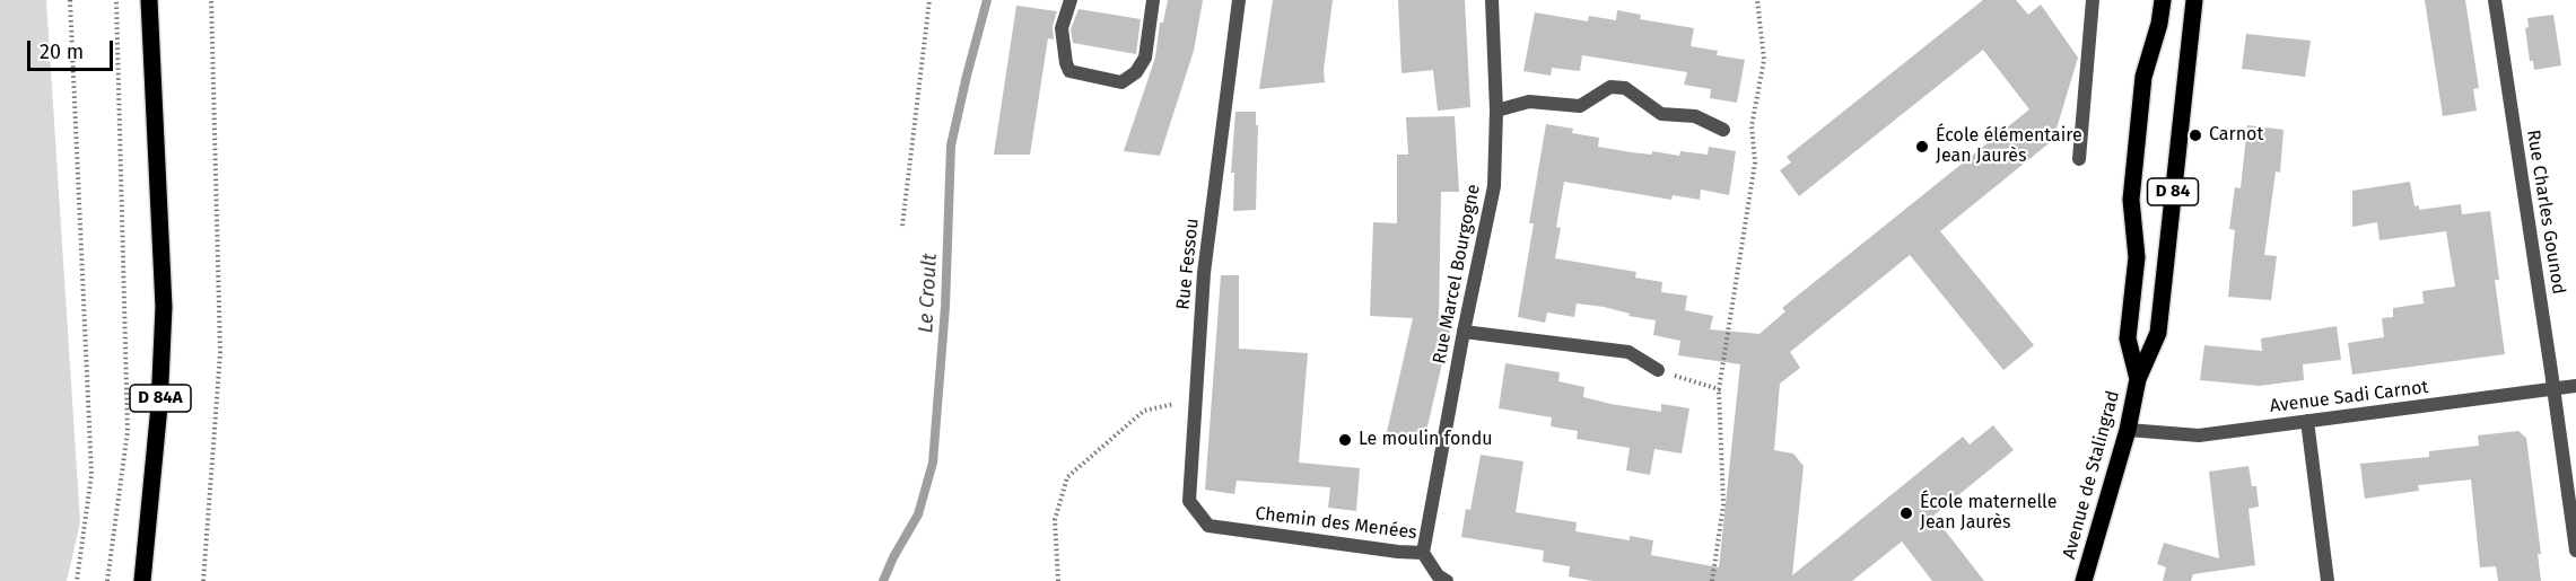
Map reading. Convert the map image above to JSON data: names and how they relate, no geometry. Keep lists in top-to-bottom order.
{
  "streets": {
    "main road": ["D 84", "D 84A", "Avenue de Stalingrad"],
    "street": [
      "Rue Charles Gounod",
      "Rue Fessou",
      "Rue Marcel Bourgogne",
      "Avenue Sadi Carnot",
      "Chemin des Menées"
    ]
  },
  "crossings": [
    ["Rue Charles Gounod", "Avenue Sadi Carnot"],
    ["Rue Fessou", "Chemin des Menées"],
    ["Rue Marcel Bourgogne", "Chemin des Menées"],
    ["Avenue Sadi Carnot", "Avenue de Stalingrad"]
  ],
  "water": ["Le Croult"],
  "places": [
    "Carnot",
    "École élémentaire Jean Jaurès",
    "Le moulin fondu",
    "École maternelle Jean Jaurès"
  ],
  "scale_bar": "20 m"
}
